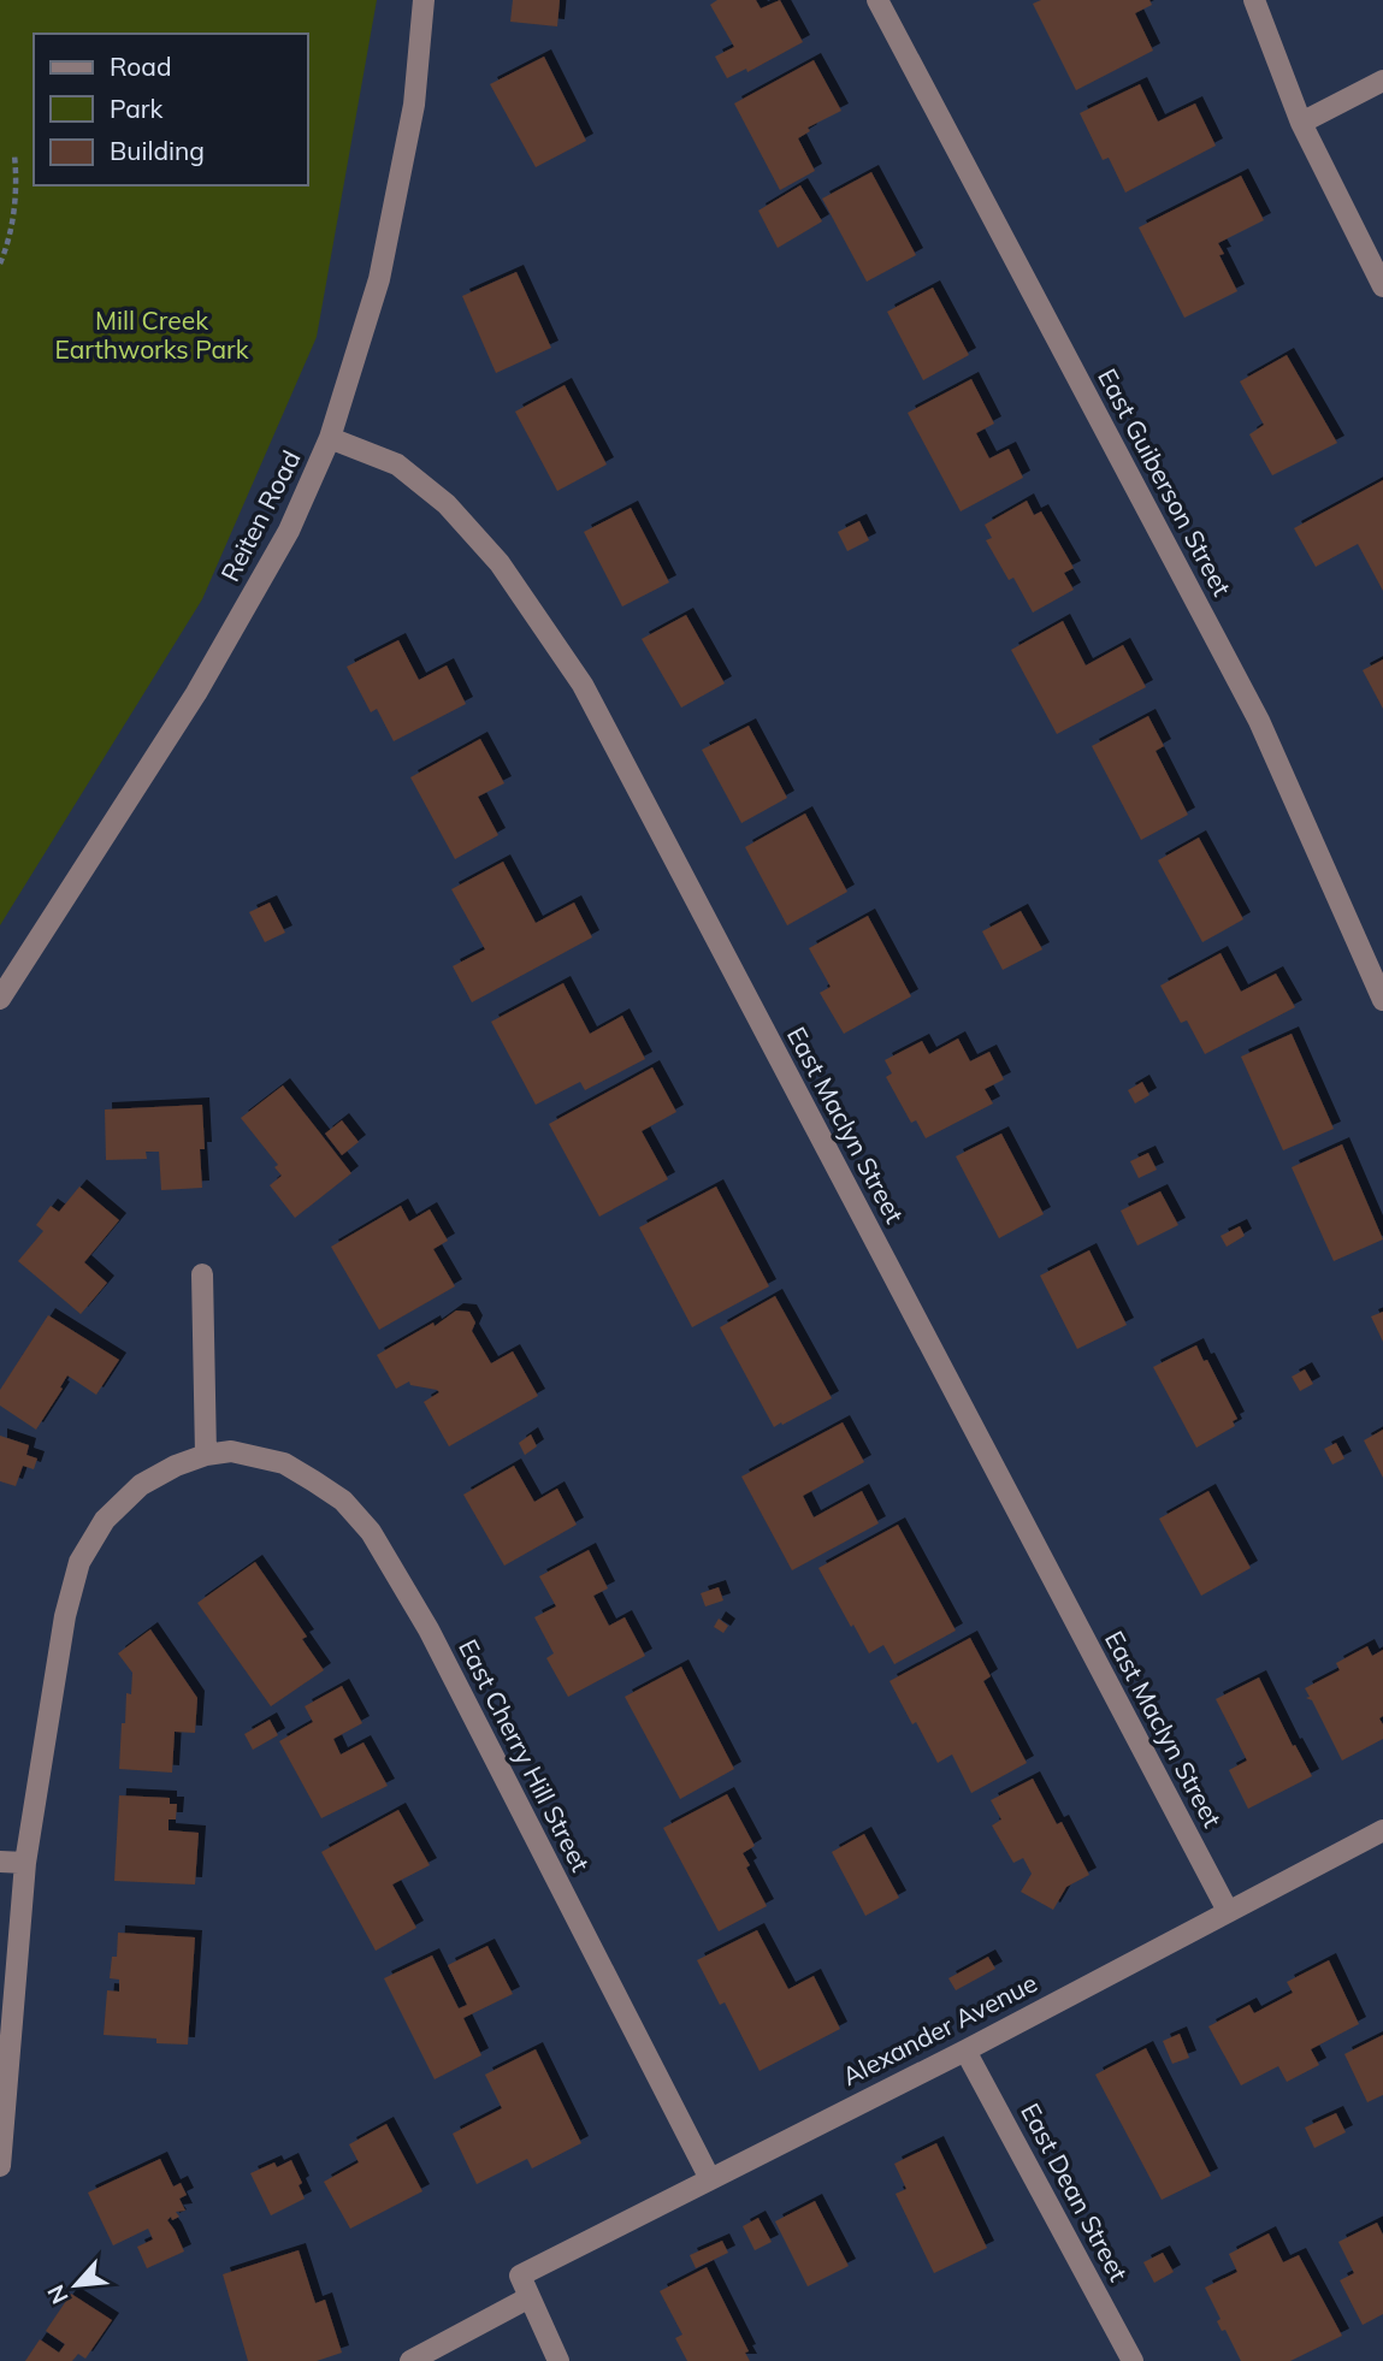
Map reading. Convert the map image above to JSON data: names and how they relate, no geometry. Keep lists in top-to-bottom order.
{
  "streets": {
    "street": [
      "East Guiberson Street",
      "Reiten Road",
      "East Maclyn Street",
      "East Cherry Hill Street",
      "Alexander Avenue",
      "East Dean Street"
    ]
  },
  "crossings": [
    ["Reiten Road", "East Maclyn Street"],
    ["East Maclyn Street", "Alexander Avenue"],
    ["East Cherry Hill Street", "Alexander Avenue"],
    ["Alexander Avenue", "East Dean Street"]
  ],
  "parks": ["Mill Creek Earthworks Park"],
  "legend": ["Road", "Park", "Building"],
  "north": "bottom left"
}
